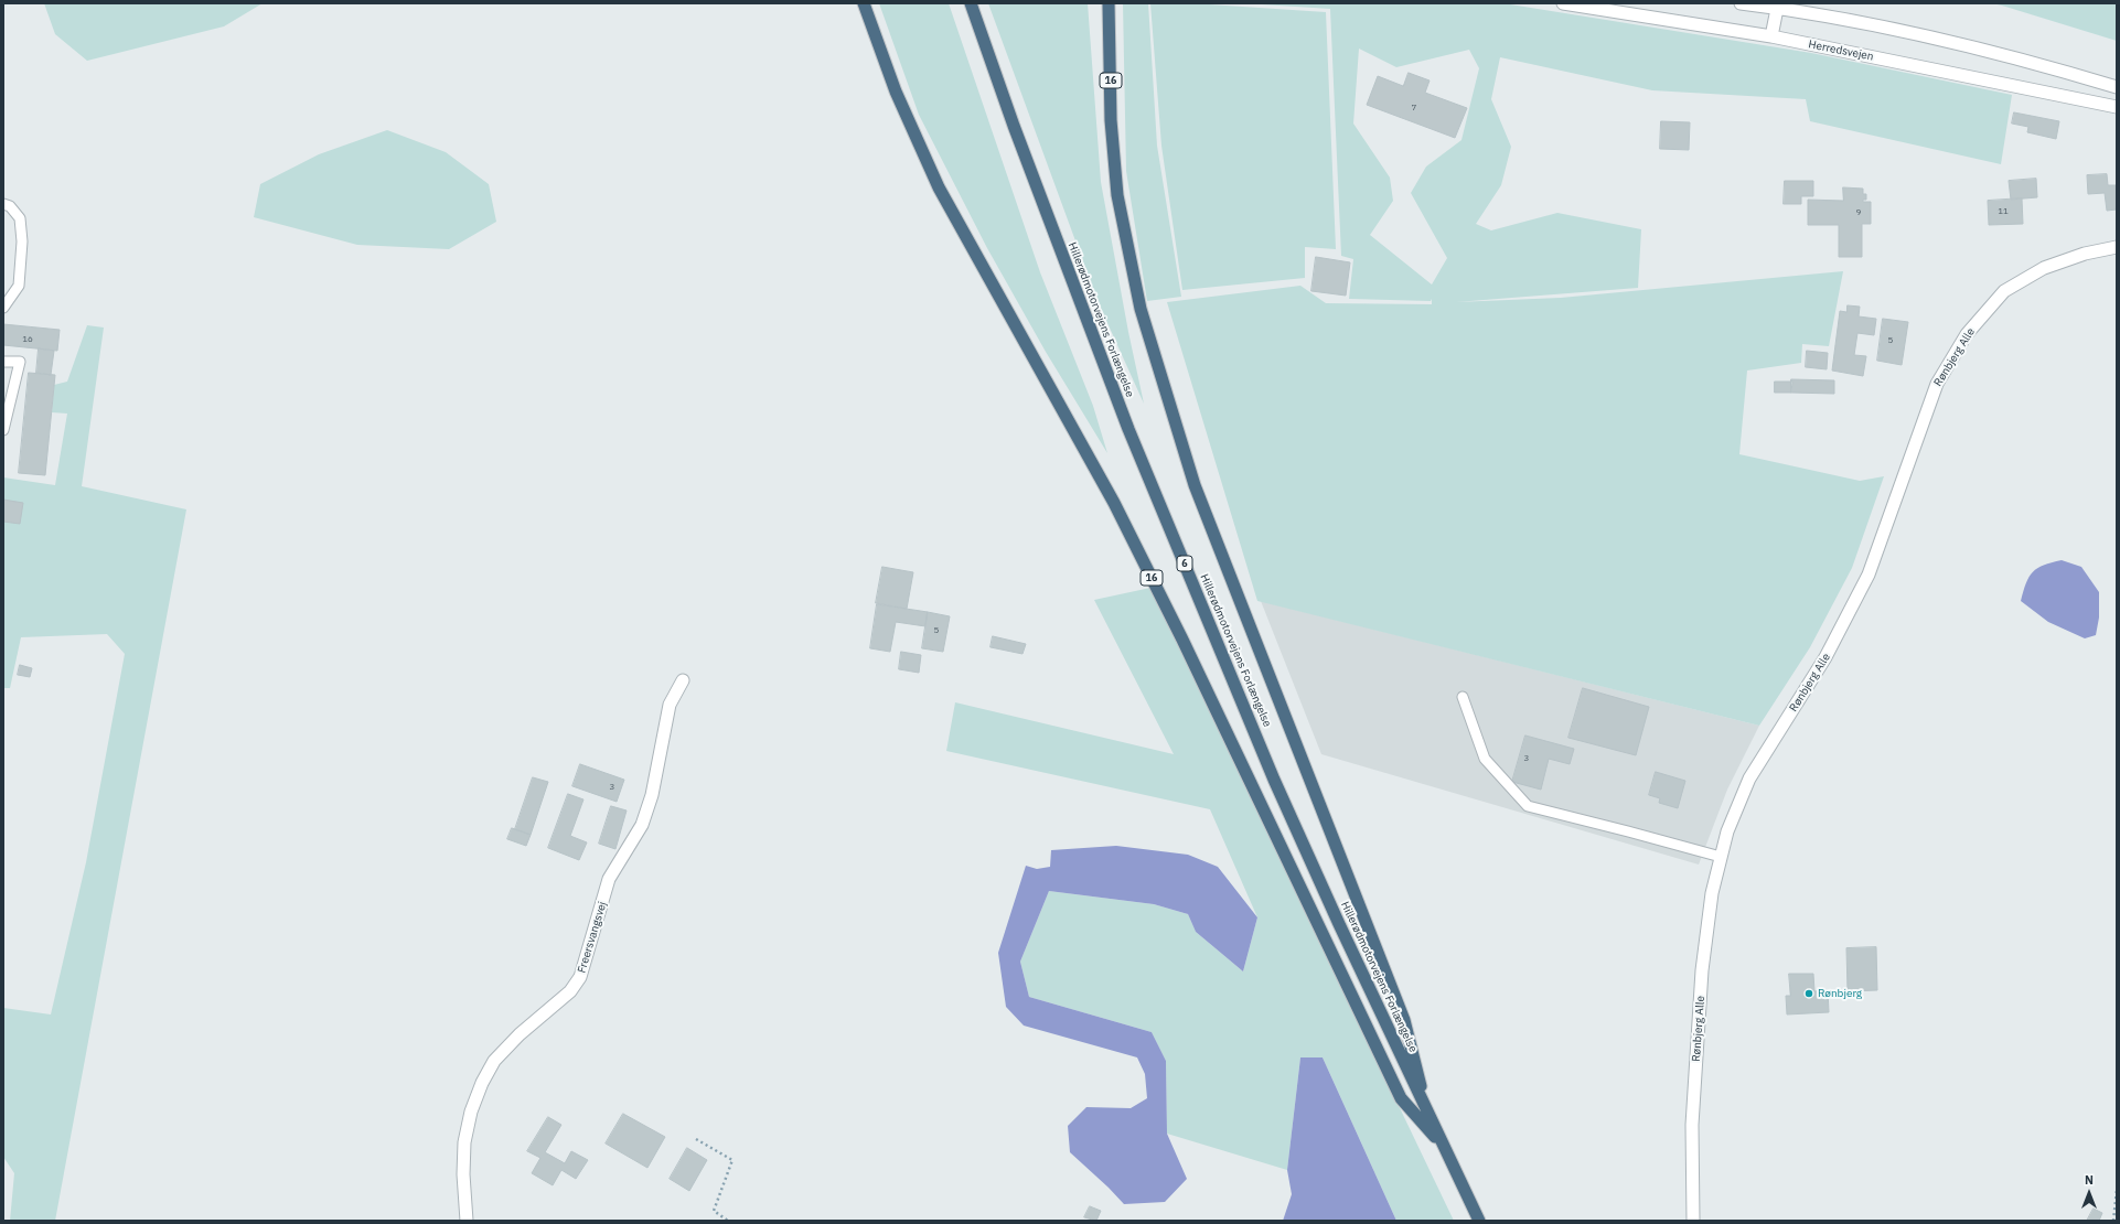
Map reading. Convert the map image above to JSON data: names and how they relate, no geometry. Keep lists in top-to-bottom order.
{
  "streets": {
    "highway": ["16", "Hillerødmotorvejens Forlængelse", "6"],
    "street": ["Herredsvejen", "Rønbjerg Alle", "Freersvangsvej"]
  },
  "crossings": [
    ["16", "Hillerødmotorvejens Forlængelse"]
  ],
  "places": ["Rønbjerg"],
  "house_numbers": [
    "7",
    "11",
    "9",
    "16",
    "5",
    "5",
    "3",
    "3"
  ],
  "north": "top"
}
